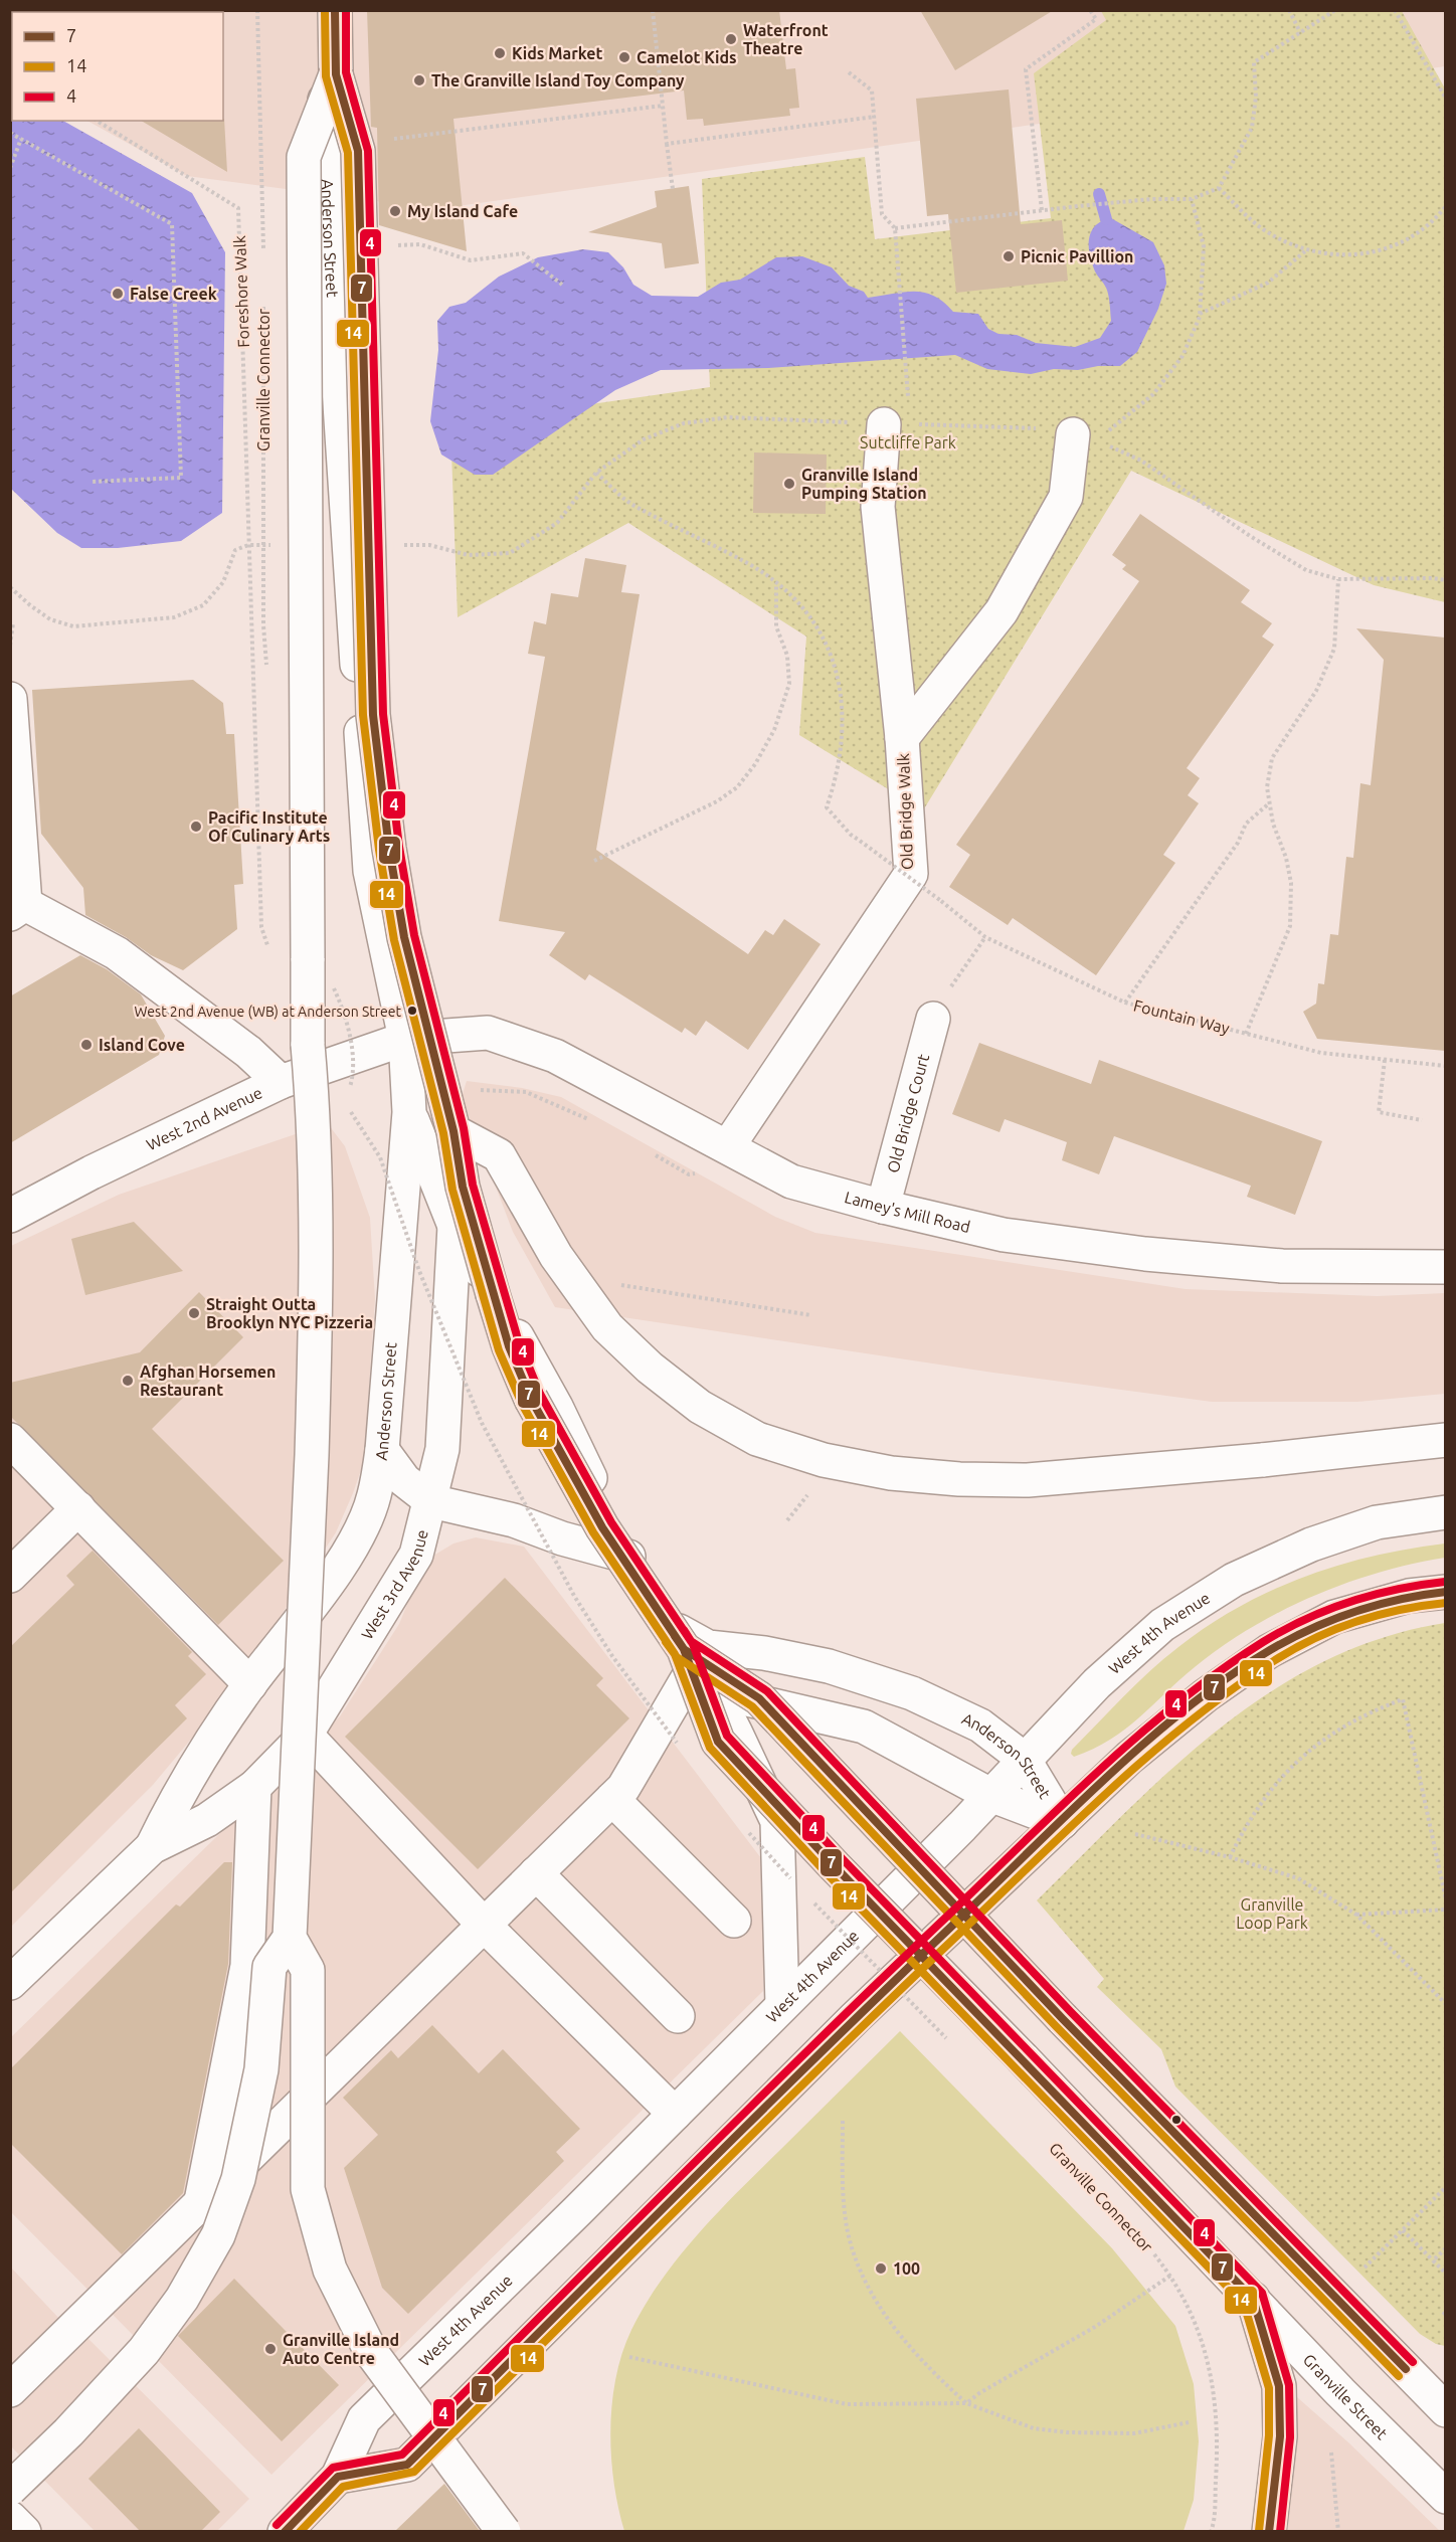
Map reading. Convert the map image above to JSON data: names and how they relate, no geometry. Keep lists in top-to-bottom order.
{
  "streets": {
    "main road": [
      "Anderson Street",
      "Old Bridge Walk",
      "Old Bridge Court",
      "West 2nd Avenue",
      "Lamey's Mill Road",
      "West 3rd Avenue",
      "West 4th Avenue",
      "Granville Street"
    ],
    "path": ["Foreshore Walk", "Granville Connector", "Fountain Way"]
  },
  "crossings": [
    ["Anderson Street", "West 2nd Avenue"],
    ["Anderson Street", "Lamey's Mill Road"],
    ["Anderson Street", "West 3rd Avenue"],
    ["Anderson Street", "West 4th Avenue"],
    ["Anderson Street", "Granville Street"],
    ["Old Bridge Walk", "Lamey's Mill Road"],
    ["Old Bridge Court", "Lamey's Mill Road"],
    ["West 2nd Avenue", "Lamey's Mill Road"]
  ],
  "parks": ["Sutcliffe Park", "Granville Loop Park"],
  "places": [
    "Waterfront Theatre",
    "Kids Market",
    "Camelot Kids",
    "The Granville Island Toy Company",
    "My Island Cafe",
    "Picnic Pavillion",
    "False Creek",
    "Granville Island Pumping Station",
    "Pacific Institute Of Culinary Arts",
    "West 2nd Avenue (WB) at Anderson Street",
    "Island Cove",
    "Straight Outta Brooklyn NYC Pizzeria",
    "Afghan Horsemen Restaurant",
    "100",
    "Granville Island Auto Centre"
  ],
  "lines": ["transit line 7", "transit line 14", "transit line 4"],
  "legend": ["7", "14", "4"]
}
